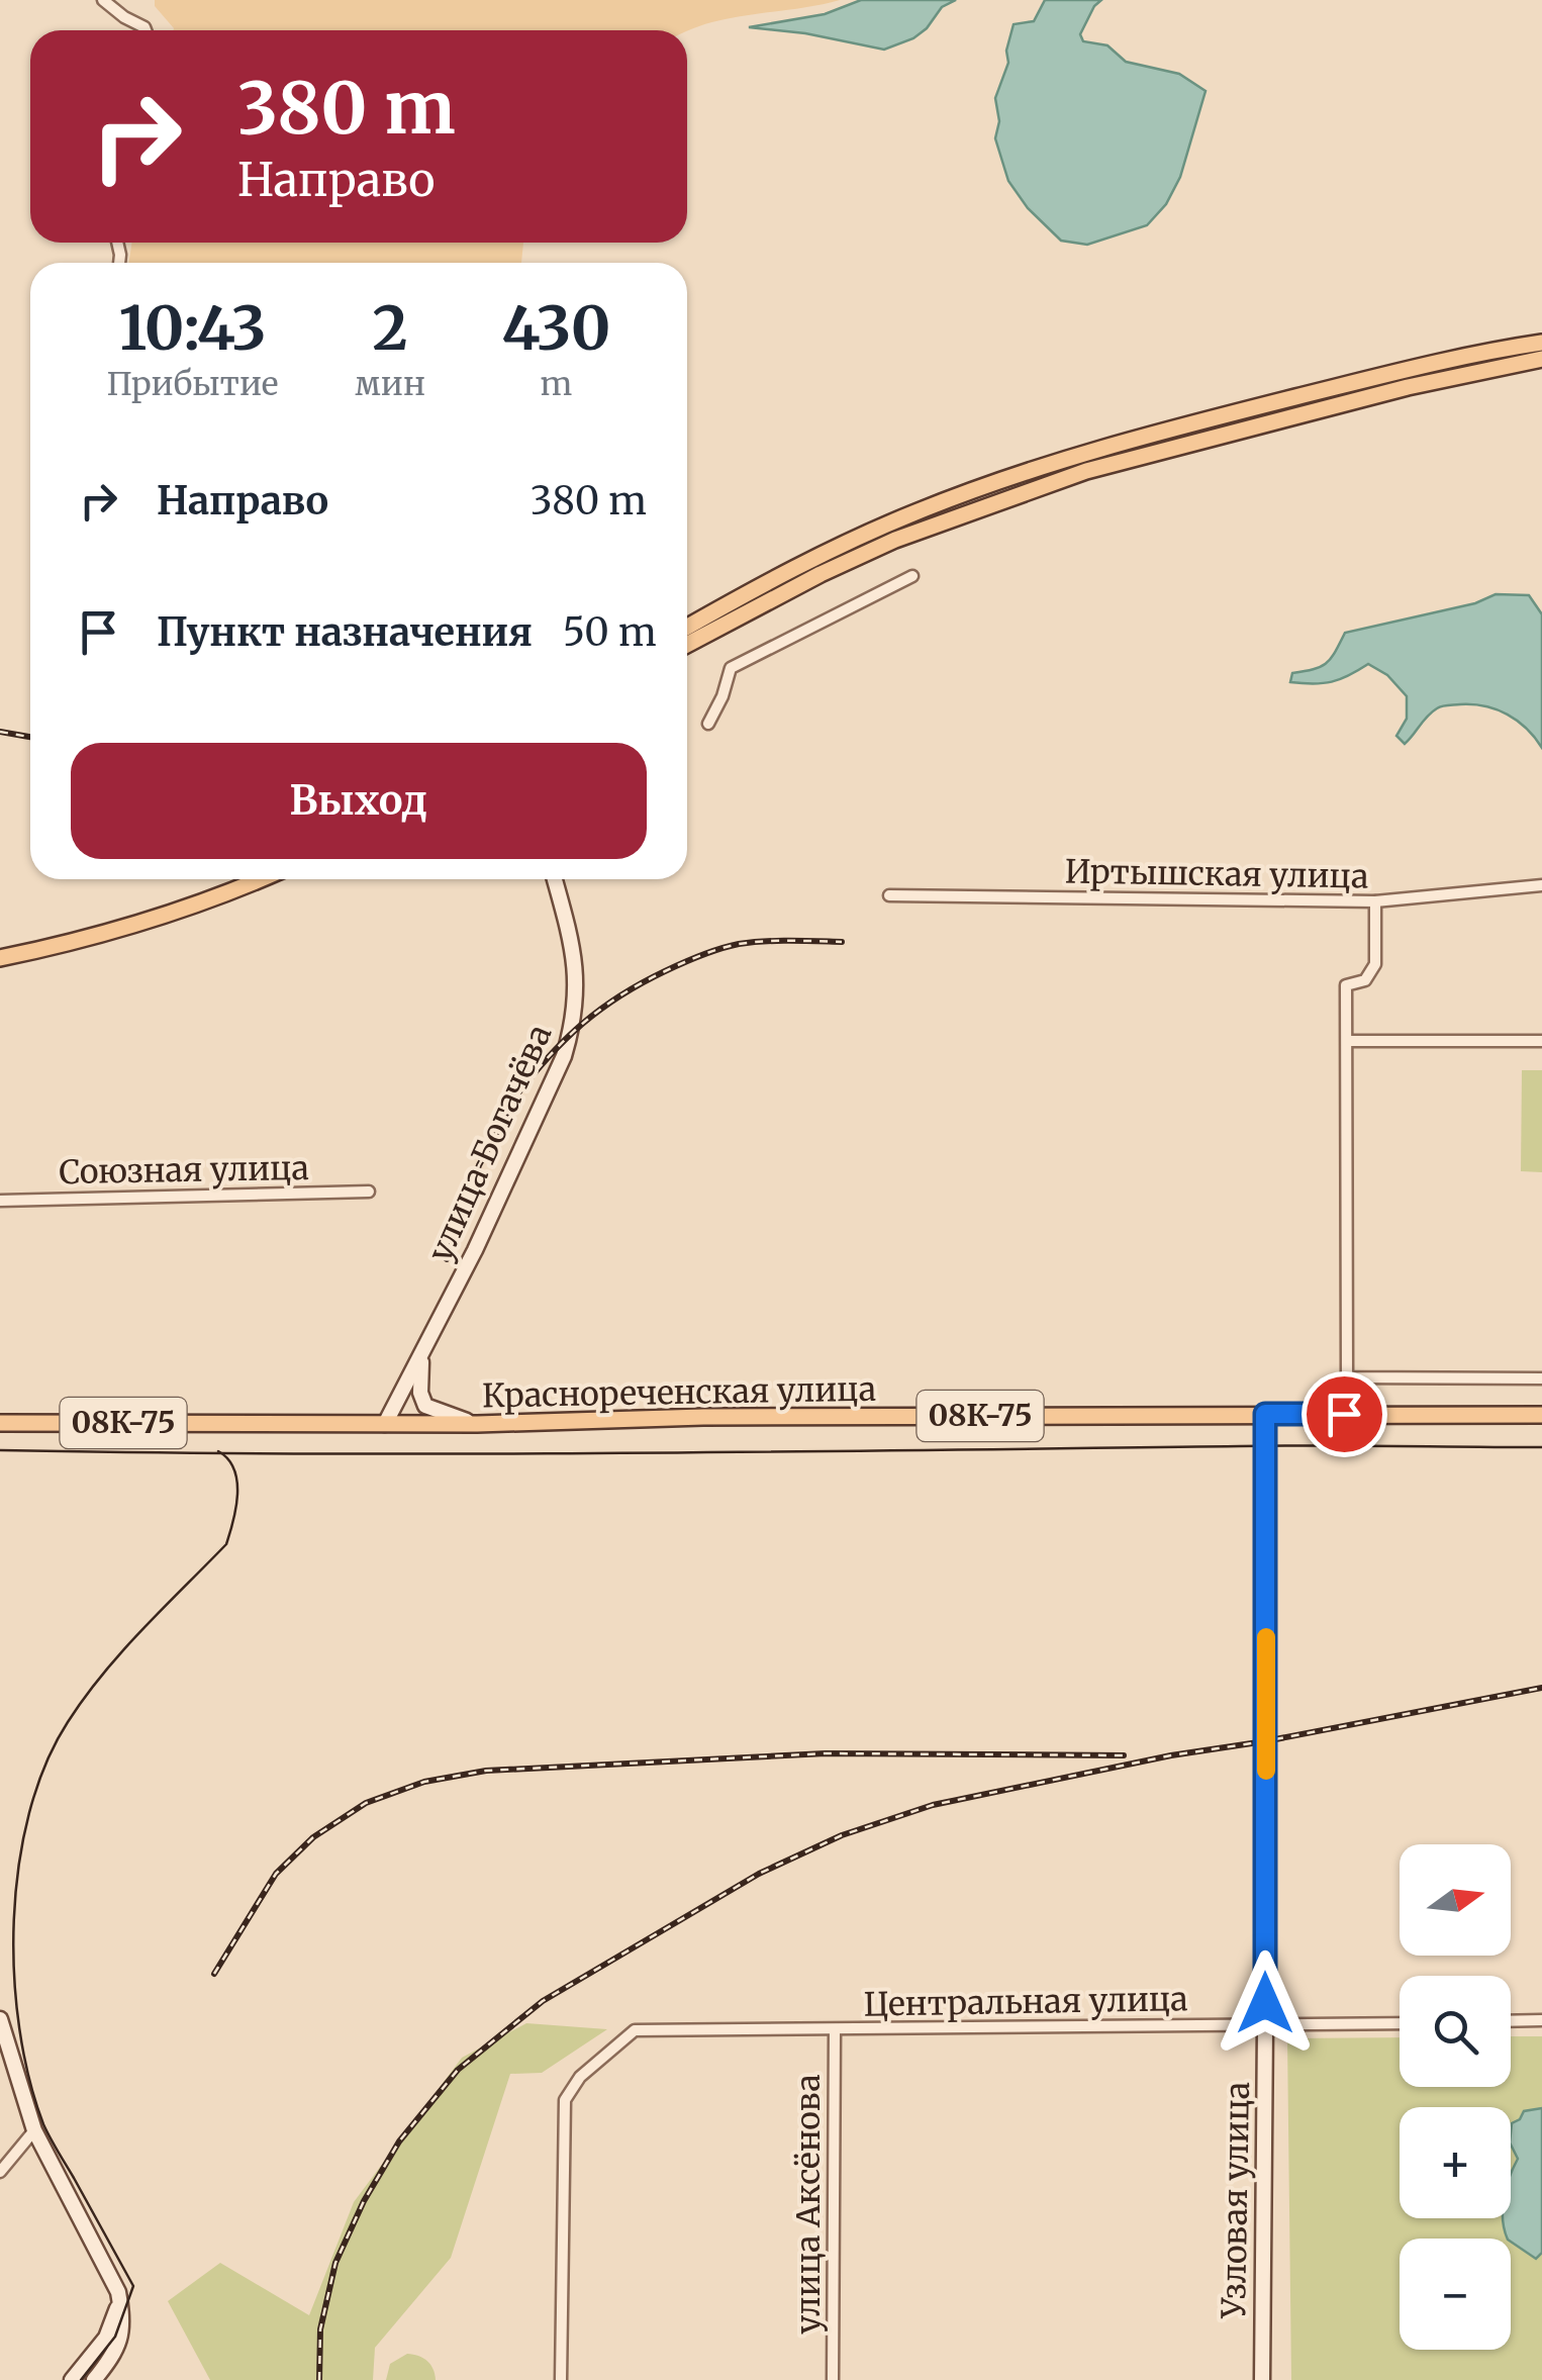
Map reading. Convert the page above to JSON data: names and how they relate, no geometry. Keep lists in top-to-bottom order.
{
  "streets": {
    "main road": ["Краснореченская улица", "08К-75"],
    "street": [
      "Иртышская улица",
      "улица Богачёва",
      "Союзная улица",
      "Центральная улица",
      "Узловая улица",
      "улица Аксёнова"
    ]
  },
  "crossings": [
    ["улица Богачёва", "Краснореченская улица"],
    ["Краснореченская улица", "Узловая улица"],
    ["Центральная улица", "Узловая улица"],
    ["Центральная улица", "улица Аксёнова"]
  ],
  "north": "right",
  "page": {
    "turn": ["380 m", "Направо"],
    "eta": [
      "10:43",
      "Прибытие",
      "2",
      "мин",
      "430",
      "m"
    ],
    "list": [
      {
        "name": "Направо",
        "value": "380 m"
      },
      {
        "name": "Пункт назначения",
        "value": "50 m"
      }
    ],
    "buttons": "Выход",
    "map_buttons": ["+", "−"]
  }
}
